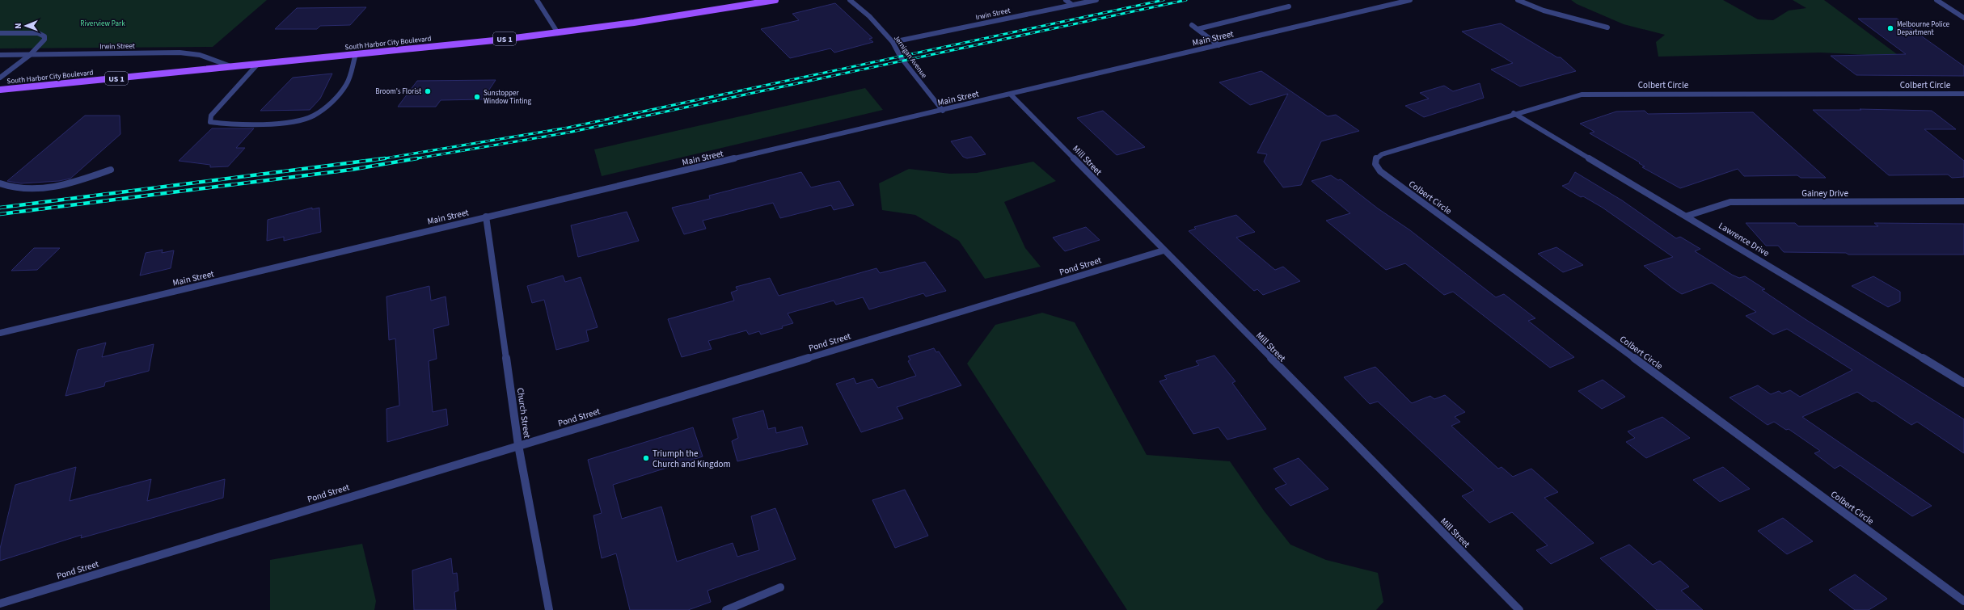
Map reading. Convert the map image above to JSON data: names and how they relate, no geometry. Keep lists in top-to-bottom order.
{
  "streets": {
    "main road": ["US 1", "South Harbor City Boulevard"],
    "street": [
      "Irwin Street",
      "Main Street",
      "Jernigan Avenue",
      "Colbert Circle",
      "Mill Street",
      "Gainey Drive",
      "Lawrence Drive",
      "Pond Street",
      "Church Street"
    ]
  },
  "crossings": [
    ["Irwin Street", "South Harbor City Boulevard"],
    ["Irwin Street", "Jernigan Avenue"],
    ["Main Street", "Jernigan Avenue"],
    ["Main Street", "Mill Street"],
    ["Main Street", "Church Street"],
    ["Colbert Circle", "Lawrence Drive"],
    ["Mill Street", "Pond Street"],
    ["Gainey Drive", "Lawrence Drive"],
    ["Pond Street", "Church Street"]
  ],
  "parks": ["Riverview Park"],
  "places": [
    "Melbourne Police Department",
    "Broom's Florist",
    "Sunstopper Window Tinting",
    "Triumph the Church and Kingdom"
  ],
  "north": "left"
}
